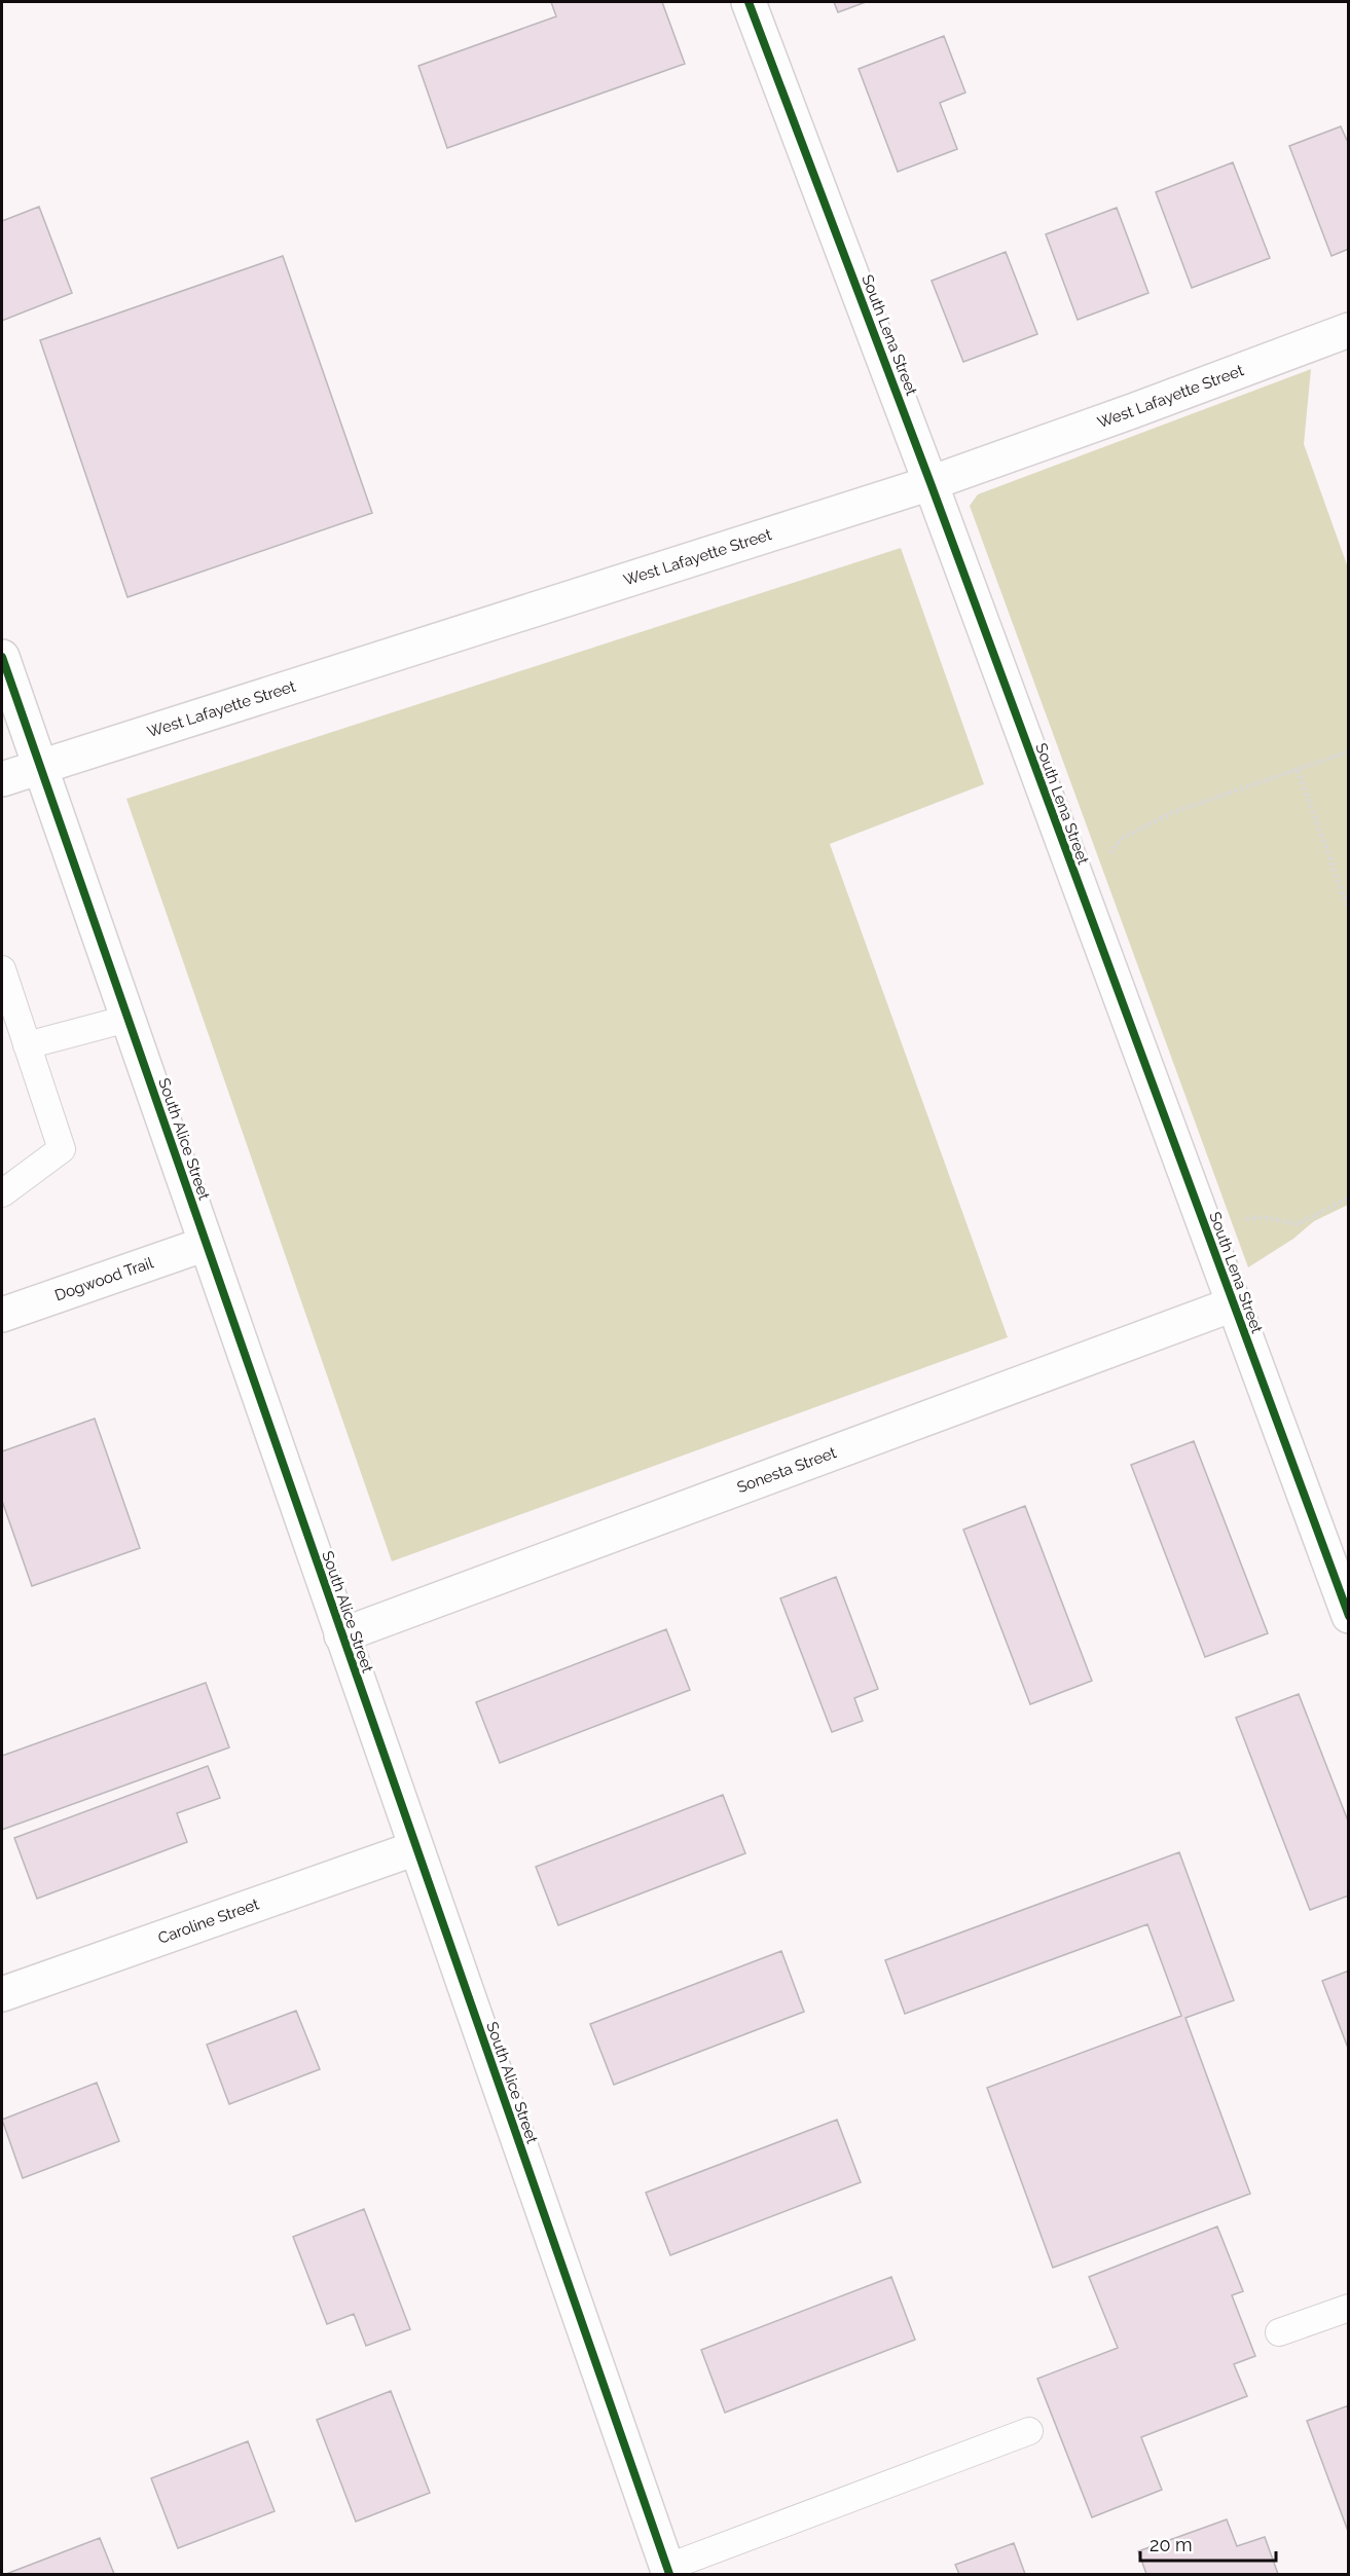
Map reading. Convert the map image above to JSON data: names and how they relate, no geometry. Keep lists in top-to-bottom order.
{
  "streets": {
    "street": [
      "South Lena Street",
      "West Lafayette Street",
      "South Alice Street",
      "Dogwood Trail",
      "Sonesta Street",
      "Caroline Street"
    ]
  },
  "crossings": [
    ["South Lena Street", "West Lafayette Street"],
    ["South Lena Street", "Sonesta Street"],
    ["West Lafayette Street", "South Alice Street"],
    ["South Alice Street", "Dogwood Trail"],
    ["South Alice Street", "Sonesta Street"],
    ["South Alice Street", "Caroline Street"]
  ],
  "scale_bar": "20 m"
}
